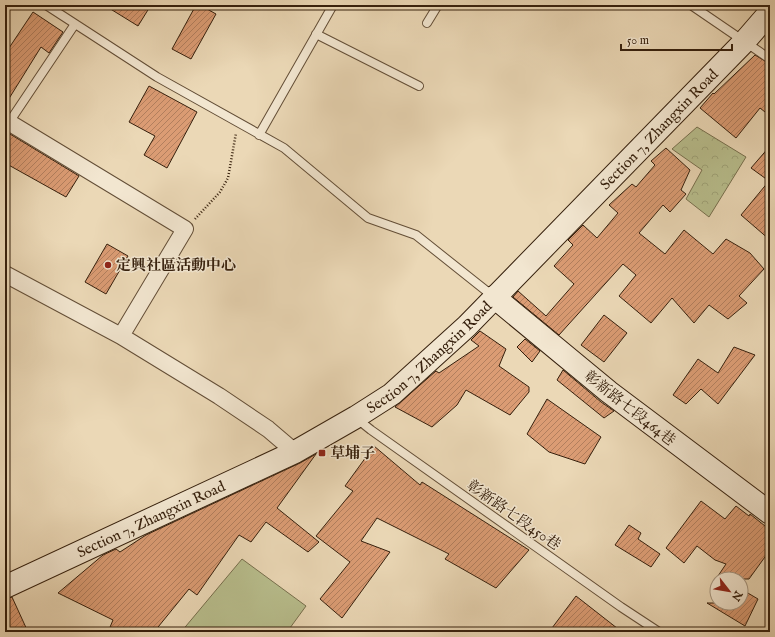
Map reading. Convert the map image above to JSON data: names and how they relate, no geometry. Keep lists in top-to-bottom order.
{
  "streets": {
    "street": ["Section 7, Zhangxin Road", "彰新路七段464巷"],
    "lane": ["彰新路七段450巷"]
  },
  "crossings": [
    ["Section 7, Zhangxin Road", "彰新路七段464巷"],
    ["Section 7, Zhangxin Road", "彰新路七段450巷"]
  ],
  "places": {
    "other": ["定興社區活動中心"],
    "transit": ["草埔子"]
  },
  "scale_bar": "50 m",
  "north": "bottom right"
}
